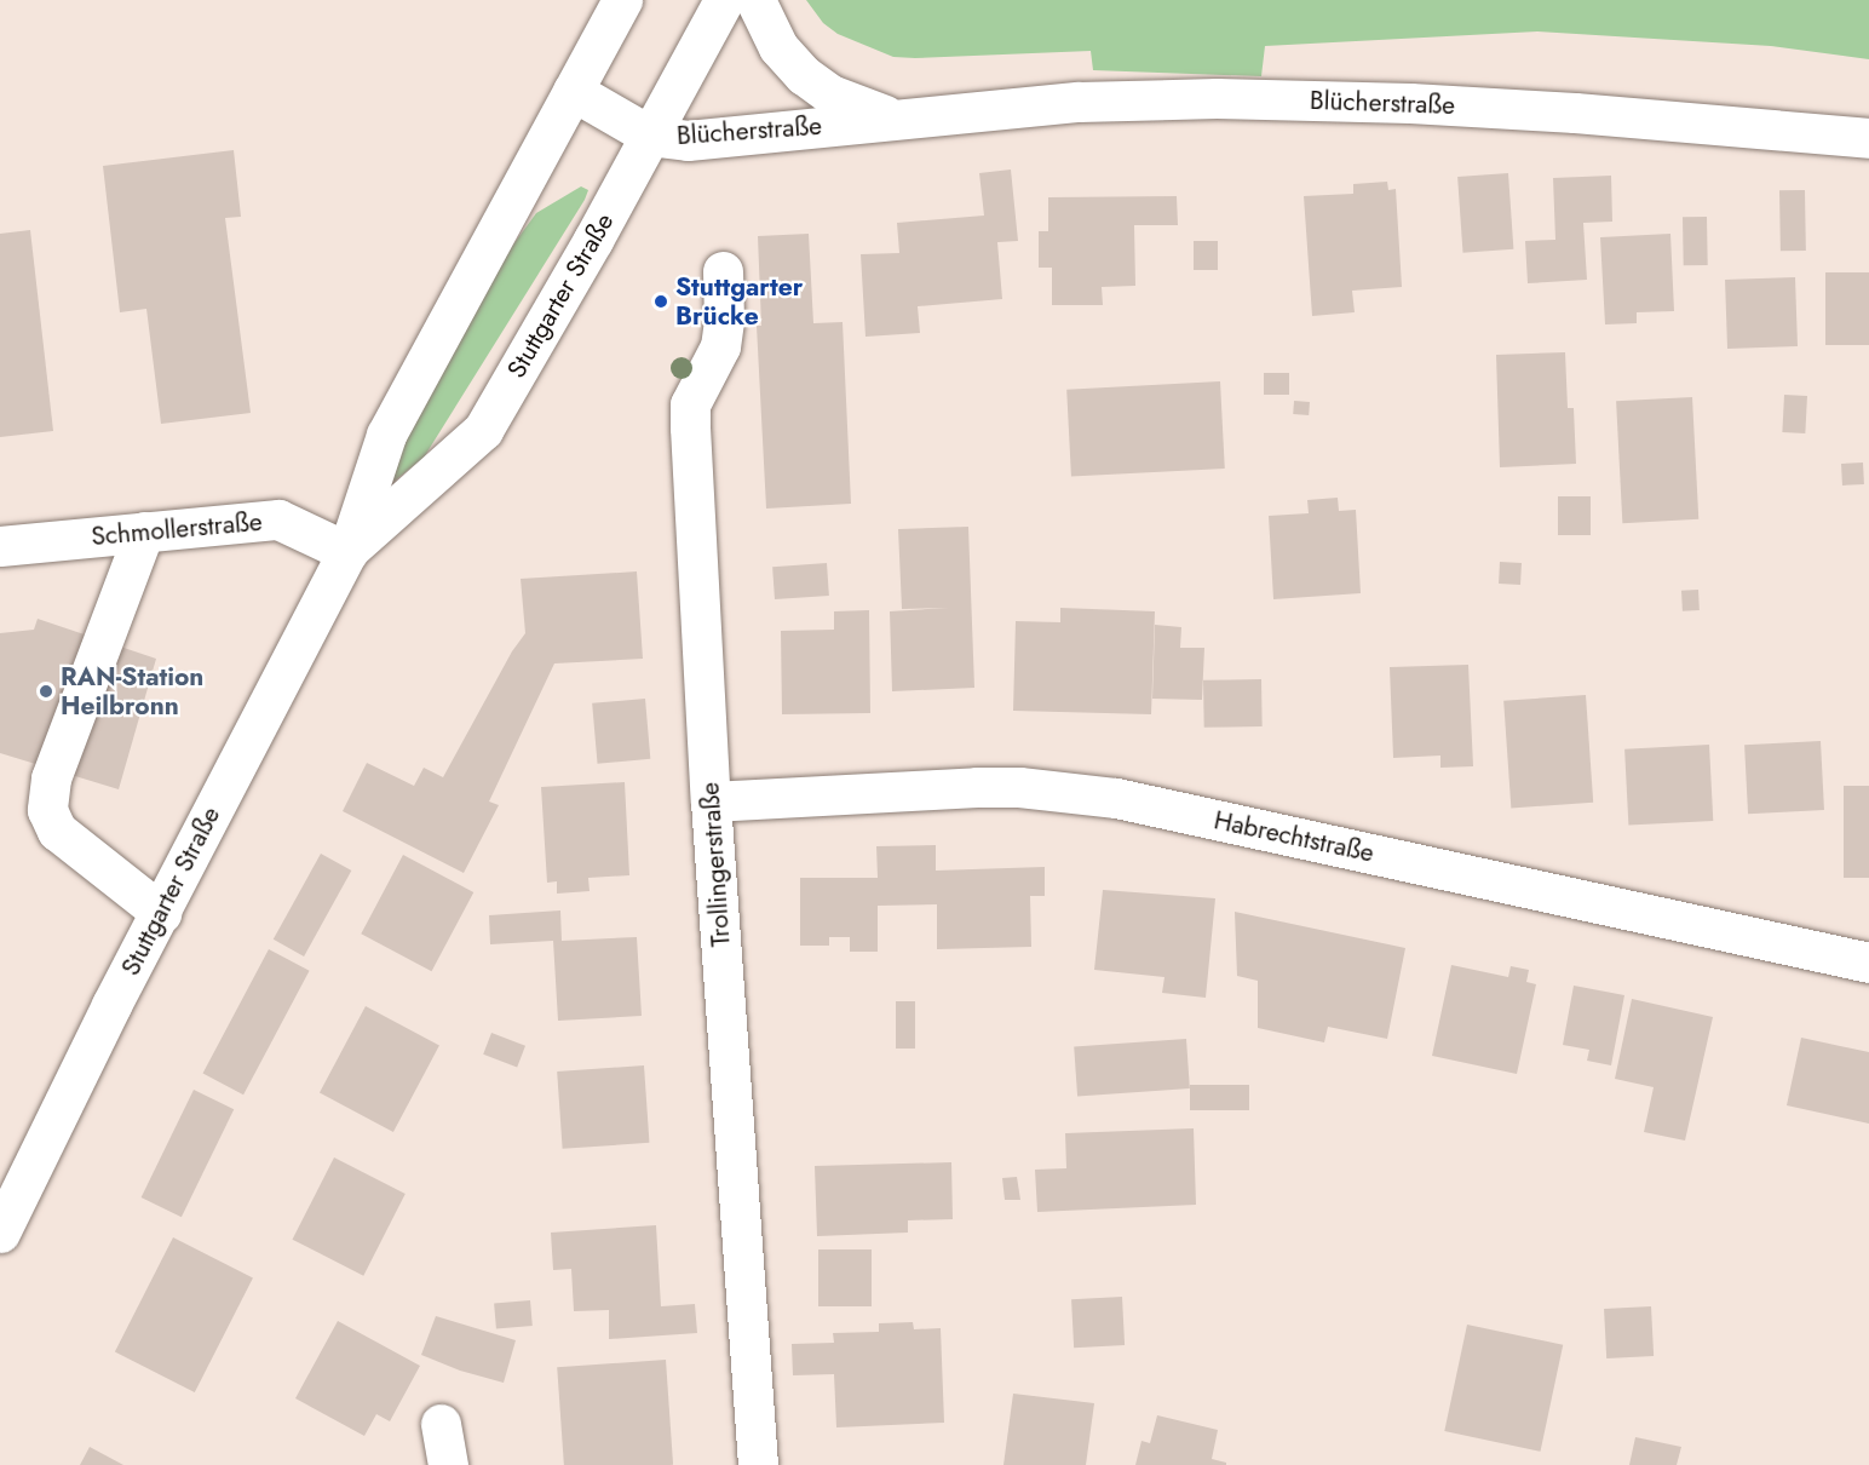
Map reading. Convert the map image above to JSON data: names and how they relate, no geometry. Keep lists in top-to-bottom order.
{
  "streets": {
    "street": [
      "Blücherstraße",
      "Stuttgarter Straße",
      "Schmollerstraße",
      "Habrechtstraße",
      "Trollingerstraße"
    ]
  },
  "crossings": [
    ["Blücherstraße", "Stuttgarter Straße"],
    ["Stuttgarter Straße", "Schmollerstraße"],
    ["Habrechtstraße", "Trollingerstraße"]
  ],
  "places": ["Stuttgarter Brücke", "RAN-Station Heilbronn"]
}
